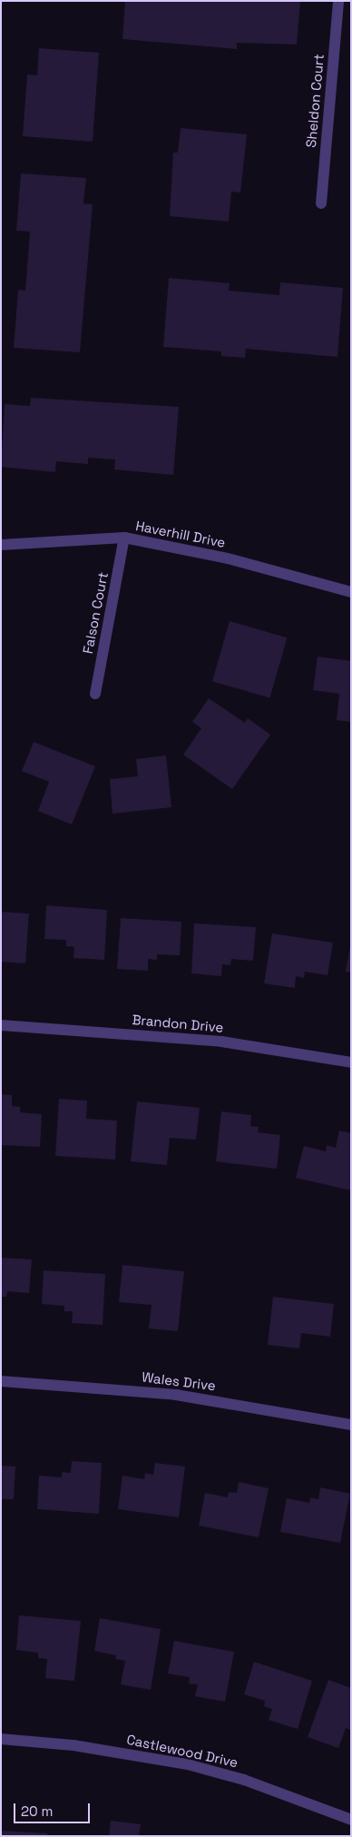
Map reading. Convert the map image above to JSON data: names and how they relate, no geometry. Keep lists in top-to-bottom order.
{
  "streets": {
    "street": [
      "Sheldon Court",
      "Haverhill Drive",
      "Falson Court",
      "Brandon Drive",
      "Wales Drive",
      "Castlewood Drive"
    ]
  },
  "crossings": [
    ["Haverhill Drive", "Falson Court"]
  ],
  "scale_bar": "20 m"
}
